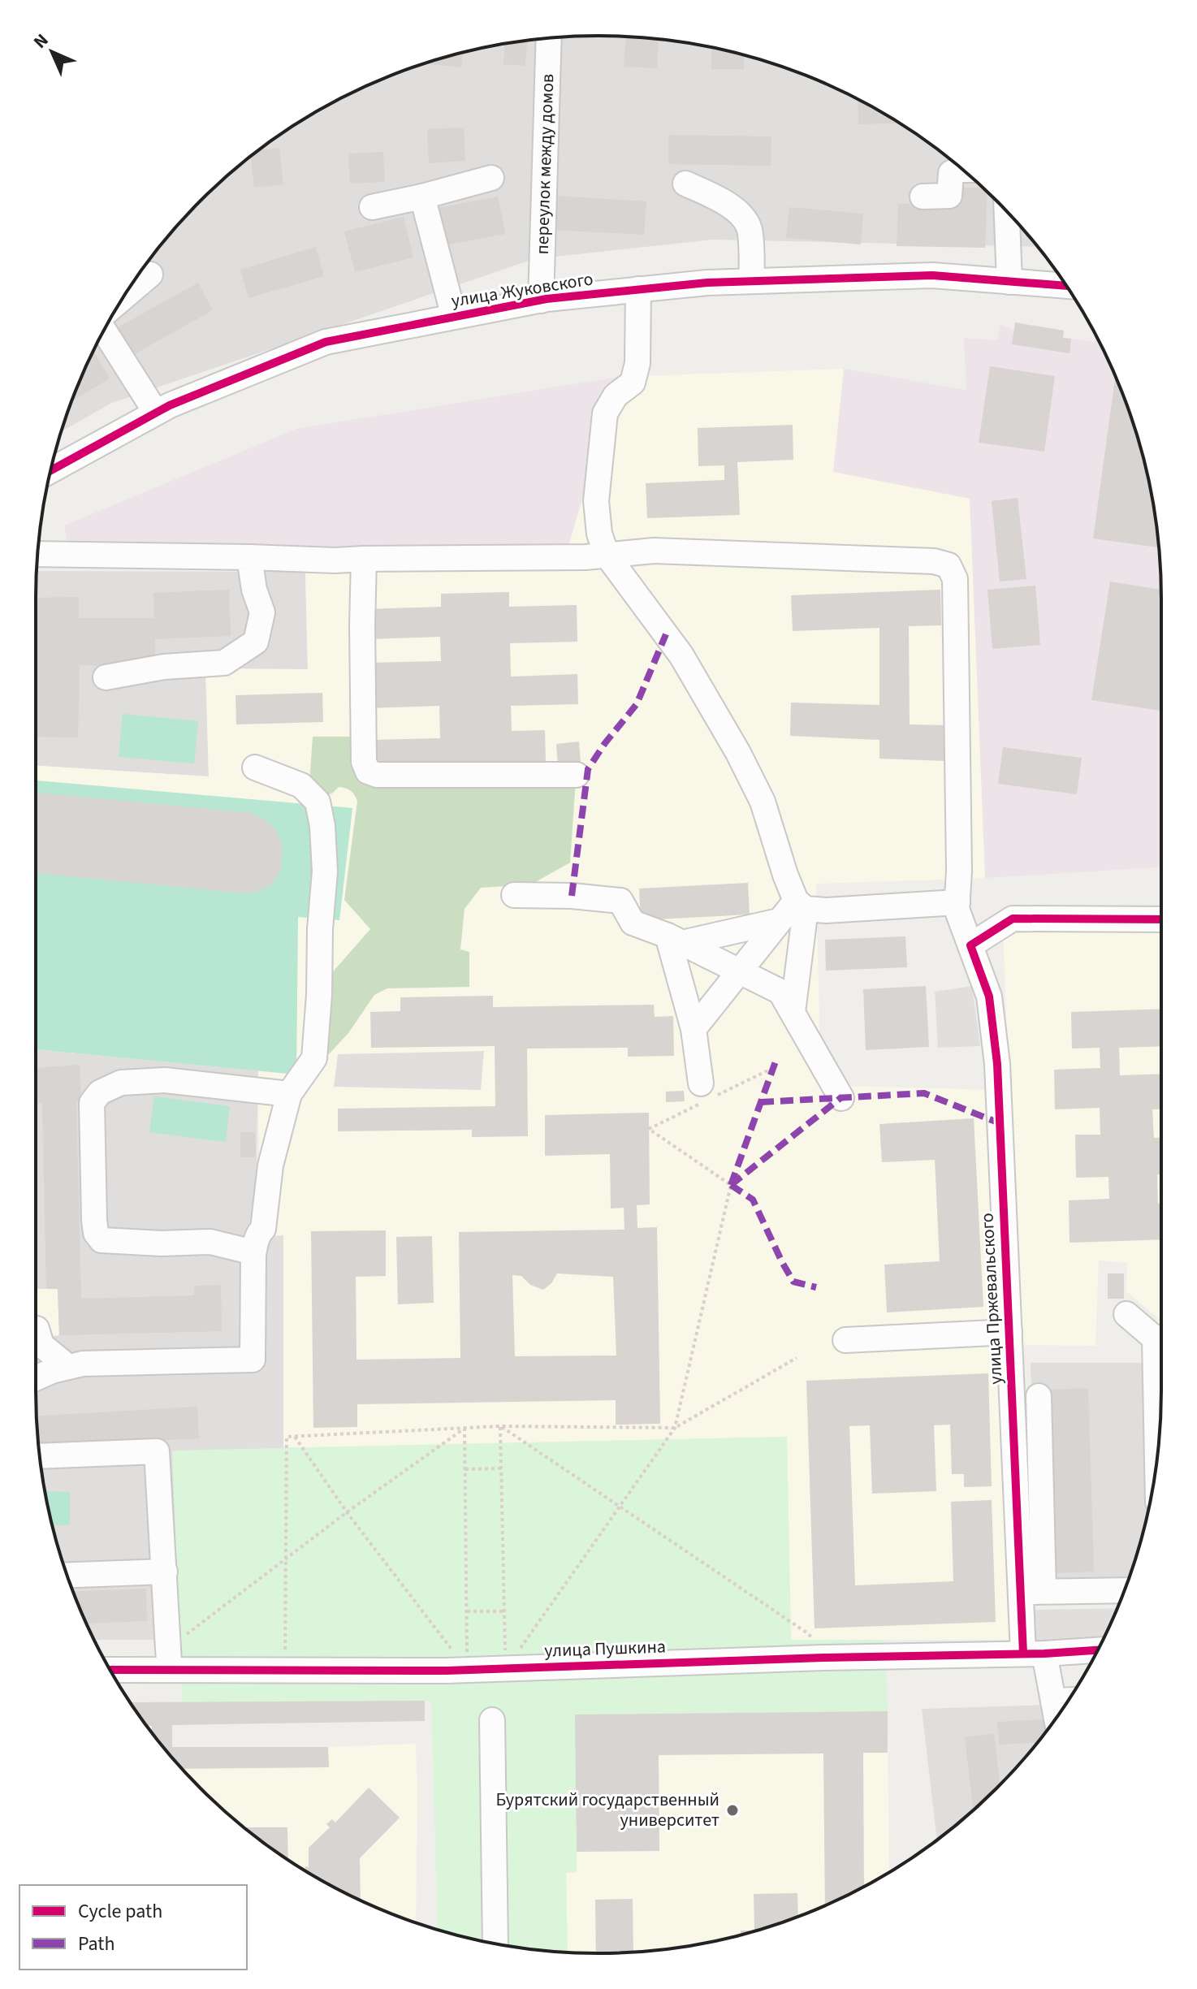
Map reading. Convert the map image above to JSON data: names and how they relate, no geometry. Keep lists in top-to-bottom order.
{
  "streets": {
    "street": [
      "переулок между домов",
      "улица Жуковского",
      "улица Пржевальского",
      "улица Пушкина"
    ]
  },
  "crossings": [
    ["переулок между домов", "улица Жуковского"],
    ["улица Пржевальского", "улица Пушкина"]
  ],
  "places": ["Бурятский государственный университет"],
  "legend": ["Cycle path", "Path"],
  "north": "top left"
}
